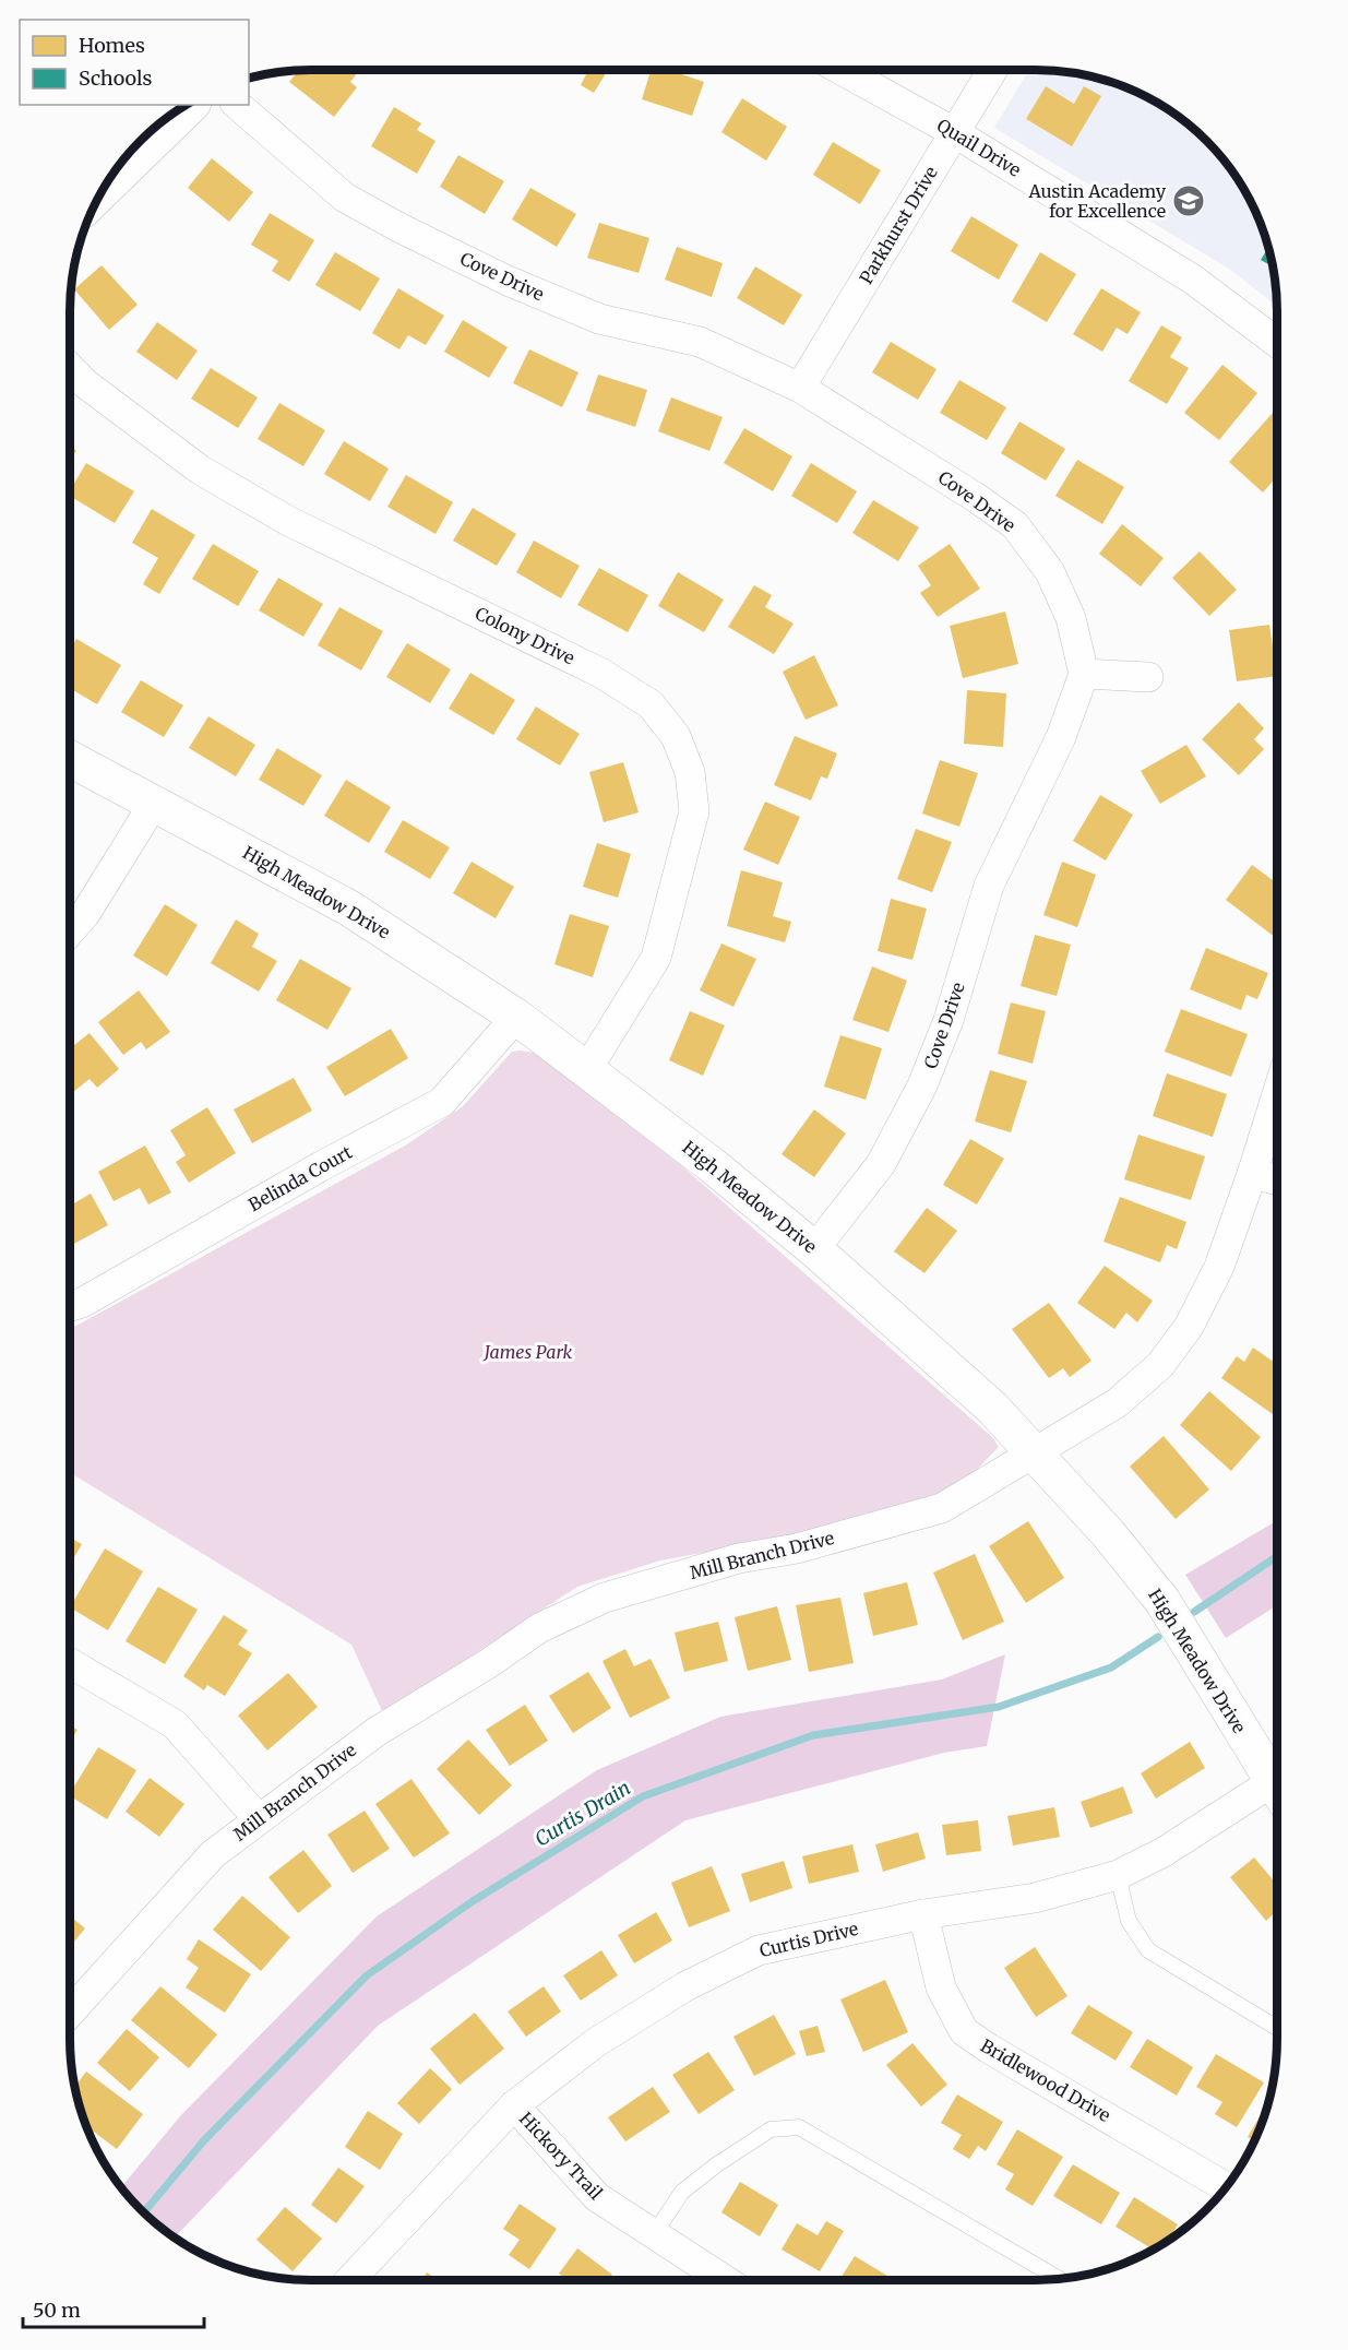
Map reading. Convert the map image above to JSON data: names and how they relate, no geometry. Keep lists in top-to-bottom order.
{
  "streets": {
    "street": [
      "Quail Drive",
      "Parkhurst Drive",
      "Cove Drive",
      "Colony Drive",
      "High Meadow Drive",
      "Belinda Court",
      "Mill Branch Drive",
      "Curtis Drive",
      "Bridlewood Drive",
      "Hickory Trail"
    ]
  },
  "crossings": [
    ["Quail Drive", "Parkhurst Drive"],
    ["Parkhurst Drive", "Cove Drive"],
    ["Cove Drive", "High Meadow Drive"],
    ["Colony Drive", "High Meadow Drive"],
    ["High Meadow Drive", "Belinda Court"],
    ["High Meadow Drive", "Mill Branch Drive"],
    ["Curtis Drive", "Bridlewood Drive"],
    ["Curtis Drive", "Hickory Trail"]
  ],
  "water": ["Curtis Drain"],
  "parks": ["James Park"],
  "places": {
    "school or university": ["Austin Academy for Excellence"]
  },
  "legend": ["Homes", "Schools"],
  "scale_bar": "50 m"
}
